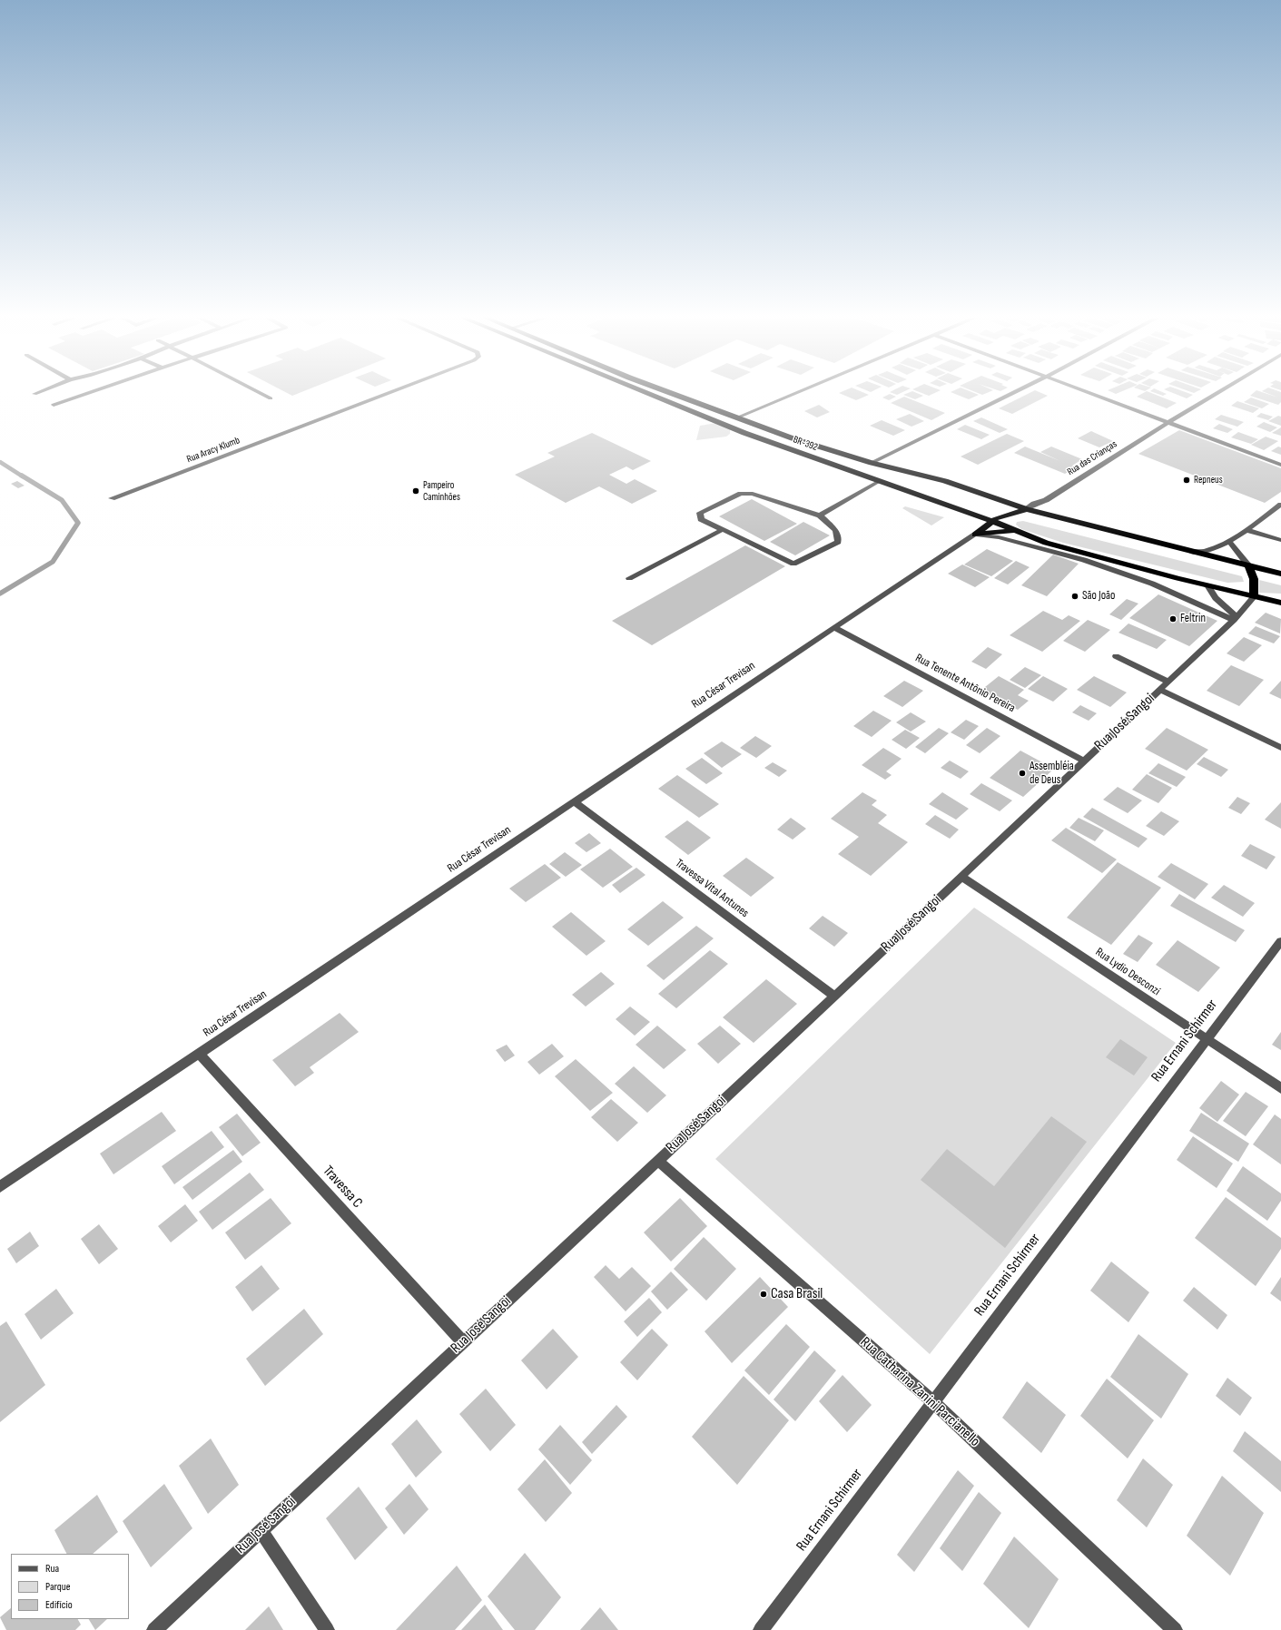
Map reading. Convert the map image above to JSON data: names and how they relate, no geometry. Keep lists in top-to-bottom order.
{
  "streets": {
    "highway": ["BR-392"],
    "street": [
      "Rua Aracy Klumb",
      "Rua das Crianças",
      "Rua Tenente Antônio Pereira",
      "Rua César Trevisan",
      "Rua José Sangoi",
      "Travessa Vital Antunes",
      "Rua Lydio Desconzi",
      "Rua Ernani Schirmer",
      "Travessa C",
      "Rua Catharina Zanini Parcianello"
    ]
  },
  "crossings": [
    ["BR-392", "Rua das Crianças"],
    ["BR-392", "Rua César Trevisan"],
    ["Rua Tenente Antônio Pereira", "Rua César Trevisan"],
    ["Rua Tenente Antônio Pereira", "Rua José Sangoi"],
    ["Rua César Trevisan", "Travessa Vital Antunes"],
    ["Rua César Trevisan", "Travessa C"],
    ["Rua José Sangoi", "Travessa Vital Antunes"],
    ["Rua José Sangoi", "Rua Lydio Desconzi"],
    ["Rua José Sangoi", "Travessa C"],
    ["Rua José Sangoi", "Rua Catharina Zanini Parcianello"],
    ["Rua Lydio Desconzi", "Rua Ernani Schirmer"],
    ["Rua Ernani Schirmer", "Rua Catharina Zanini Parcianello"]
  ],
  "places": [
    "Repneus",
    "Pampeiro Caminhões",
    "São João",
    "Feltrin",
    "Assembléia de Deus",
    "Casa Brasil"
  ],
  "legend": ["Rua", "Parque", "Edifício"]
}
